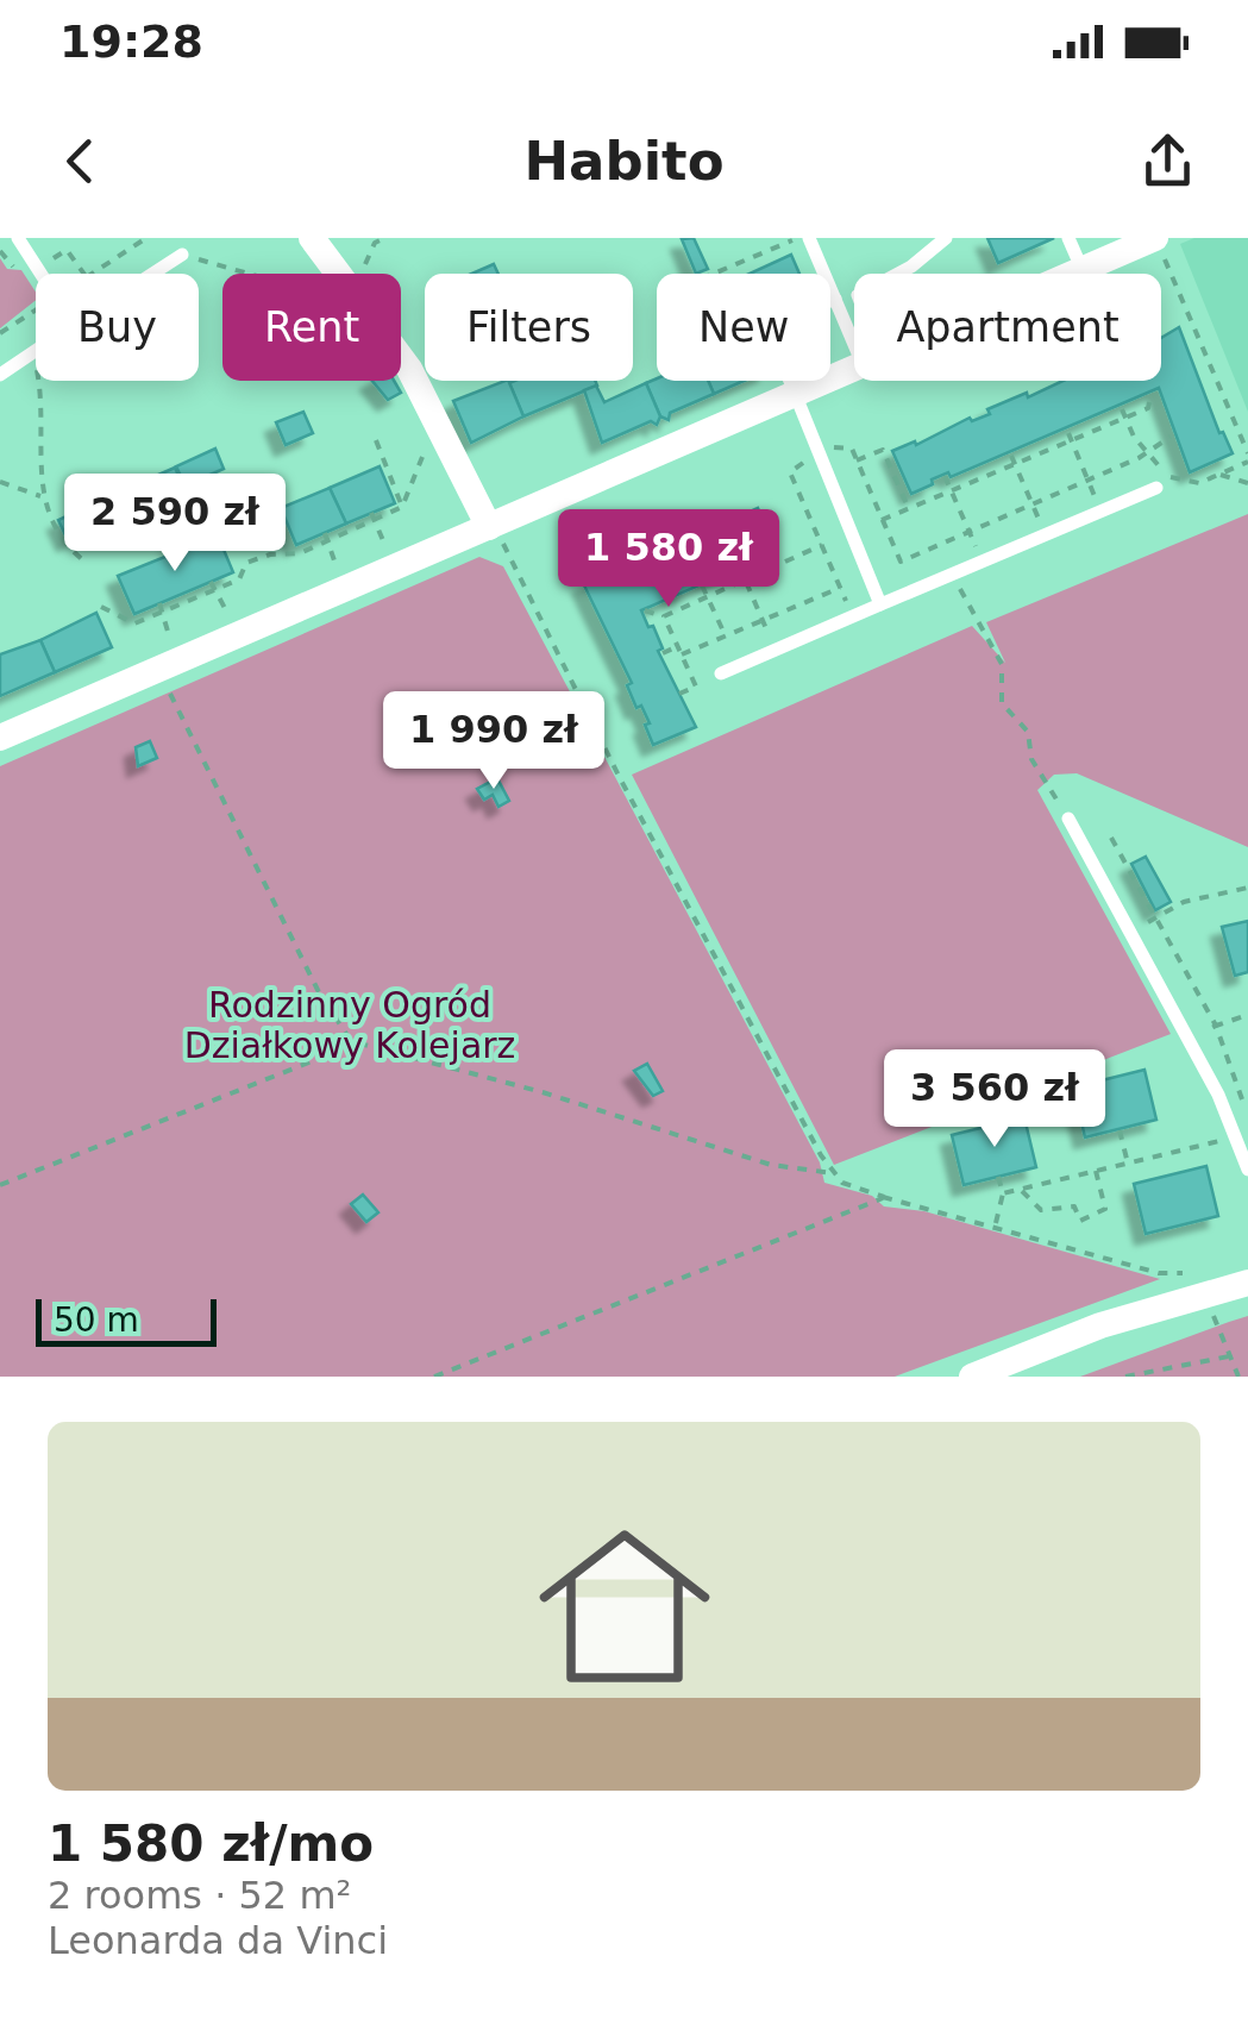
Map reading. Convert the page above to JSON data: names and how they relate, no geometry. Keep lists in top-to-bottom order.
{
  "parks": ["Rodzinny Ogród Działkowy Kolejarz"],
  "scale_bar": "50 m",
  "page": {
    "status": "19:28",
    "header": "Habito",
    "chip": [
      "Buy",
      "Rent",
      "Filters",
      "New",
      "Apartment"
    ],
    "price": [
      "2 590 zł",
      "1 580 zł",
      "1 990 zł",
      "3 560 zł"
    ],
    "scale": "50 m",
    "list": [
      {
        "name": "1 580 zł/mo",
        "note": "2 rooms · 52 m² · Leonarda da Vinci"
      }
    ]
  }
}
